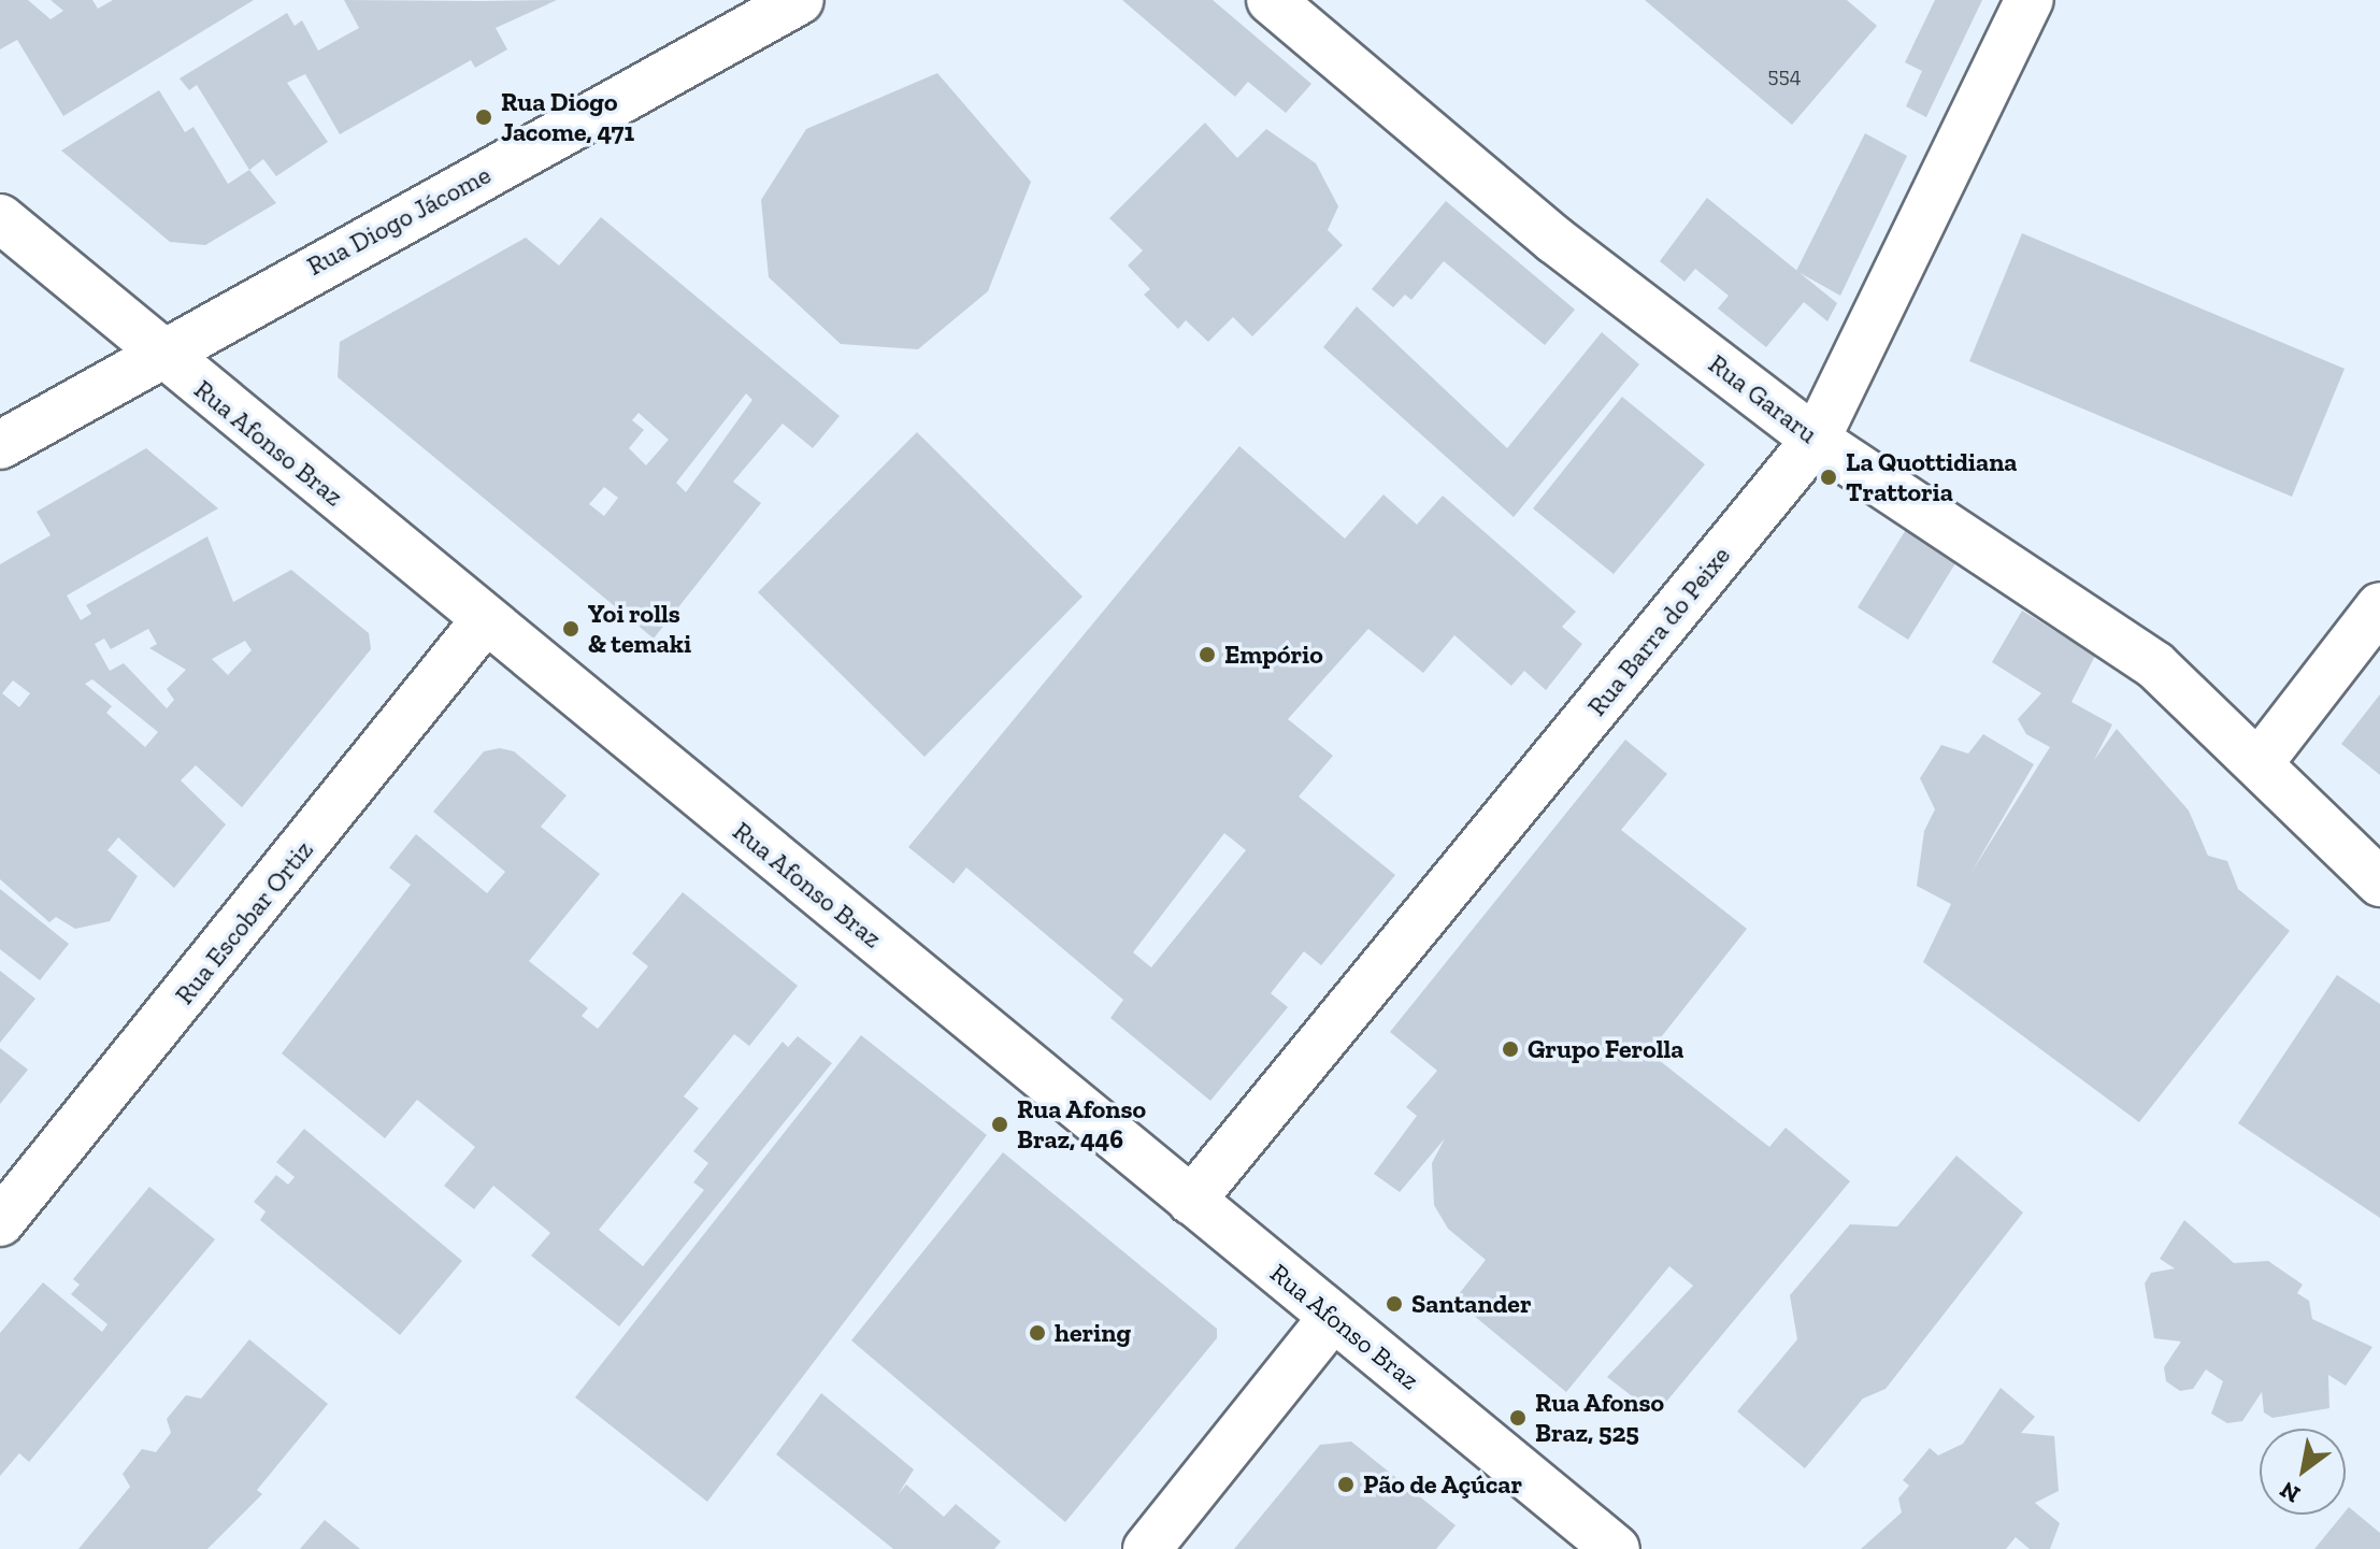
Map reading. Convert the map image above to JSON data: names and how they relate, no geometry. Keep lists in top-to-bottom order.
{
  "streets": {
    "street": [
      "Rua Diogo Jácome",
      "Rua Gararu",
      "Rua Afonso Braz",
      "Rua Barra do Peixe",
      "Rua Escobar Ortiz"
    ]
  },
  "crossings": [
    ["Rua Diogo Jácome", "Rua Afonso Braz"],
    ["Rua Gararu", "Rua Barra do Peixe"],
    ["Rua Afonso Braz", "Rua Barra do Peixe"],
    ["Rua Afonso Braz", "Rua Escobar Ortiz"]
  ],
  "places": [
    "Rua Diogo Jacome, 471",
    "La Quottidiana Trattoria",
    "Yoi rolls & temaki",
    "Empório",
    "Grupo Ferolla",
    "Rua Afonso Braz, 446",
    "Santander",
    "hering",
    "Rua Afonso Braz, 525",
    "Pão de Açúcar"
  ],
  "house_numbers": ["554"],
  "north": "bottom left"
}
